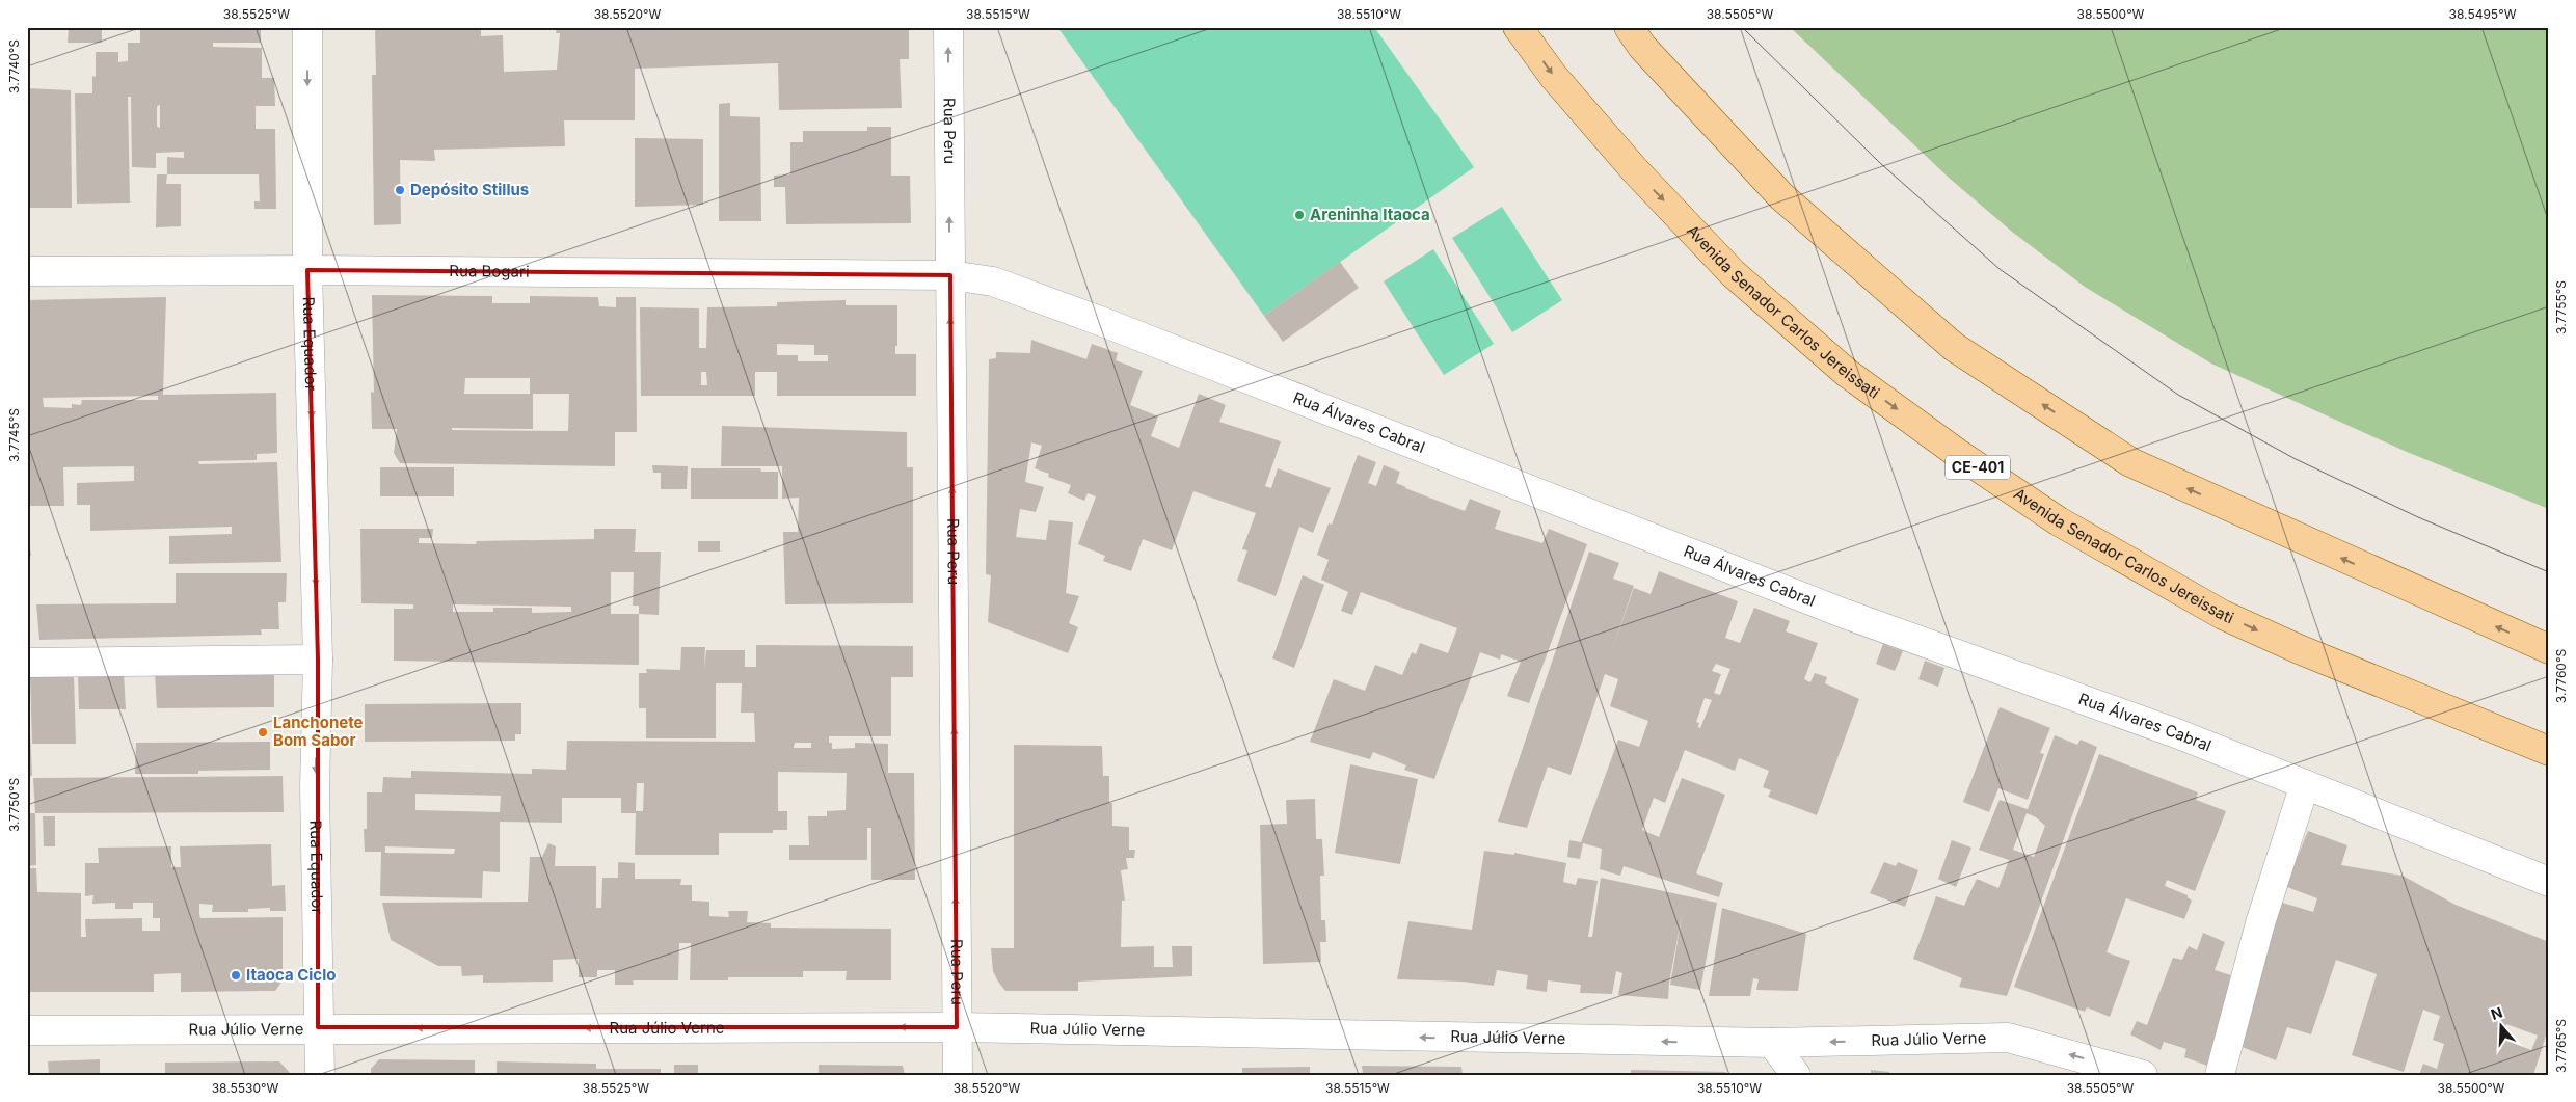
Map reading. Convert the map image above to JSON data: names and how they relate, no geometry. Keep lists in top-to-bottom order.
{
  "streets": {
    "main road": ["Avenida Senador Carlos Jereissati", "CE-401"],
    "street": [
      "Rua Peru",
      "Rua Bogari",
      "Rua Equador",
      "Rua Álvares Cabral",
      "Rua Júlio Verne"
    ]
  },
  "crossings": [
    ["Rua Peru", "Rua Bogari"],
    ["Rua Peru", "Rua Álvares Cabral"],
    ["Rua Peru", "Rua Júlio Verne"],
    ["Rua Bogari", "Rua Equador"],
    ["Rua Bogari", "Rua Álvares Cabral"],
    ["Rua Equador", "Rua Júlio Verne"]
  ],
  "one_way": ["Rua Peru", "Rua Equador", "Rua Júlio Verne"],
  "places": [
    "Depósito Stillus",
    "Areninha Itaoca",
    "Lanchonete Bom Sabor",
    "Itaoca Ciclo"
  ],
  "north": "top",
  "coordinates": [
    "38.5525°W",
    "38.5520°W",
    "38.5515°W",
    "38.5510°W",
    "38.5505°W",
    "38.5500°W",
    "38.5495°W",
    "3.7740°S",
    "3.7755°S",
    "3.7745°S",
    "3.7760°S",
    "3.7750°S",
    "3.7765°S",
    "38.5530°W"
  ]
}
